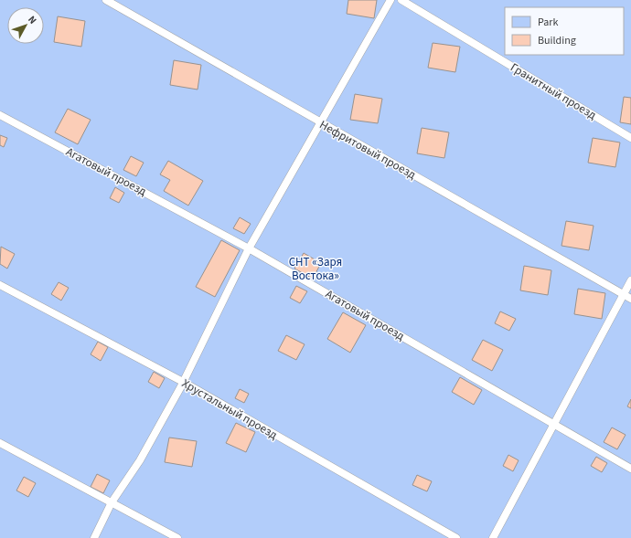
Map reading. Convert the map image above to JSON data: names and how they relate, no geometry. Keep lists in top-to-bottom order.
{
  "streets": {
    "lane": [
      "Гранитный проезд",
      "Нефритовый проезд",
      "Агатовый проезд",
      "Хрустальный проезд"
    ]
  },
  "parks": ["СНТ «Заря Востока»"],
  "legend": ["Park", "Building"],
  "north": "top right"
}
